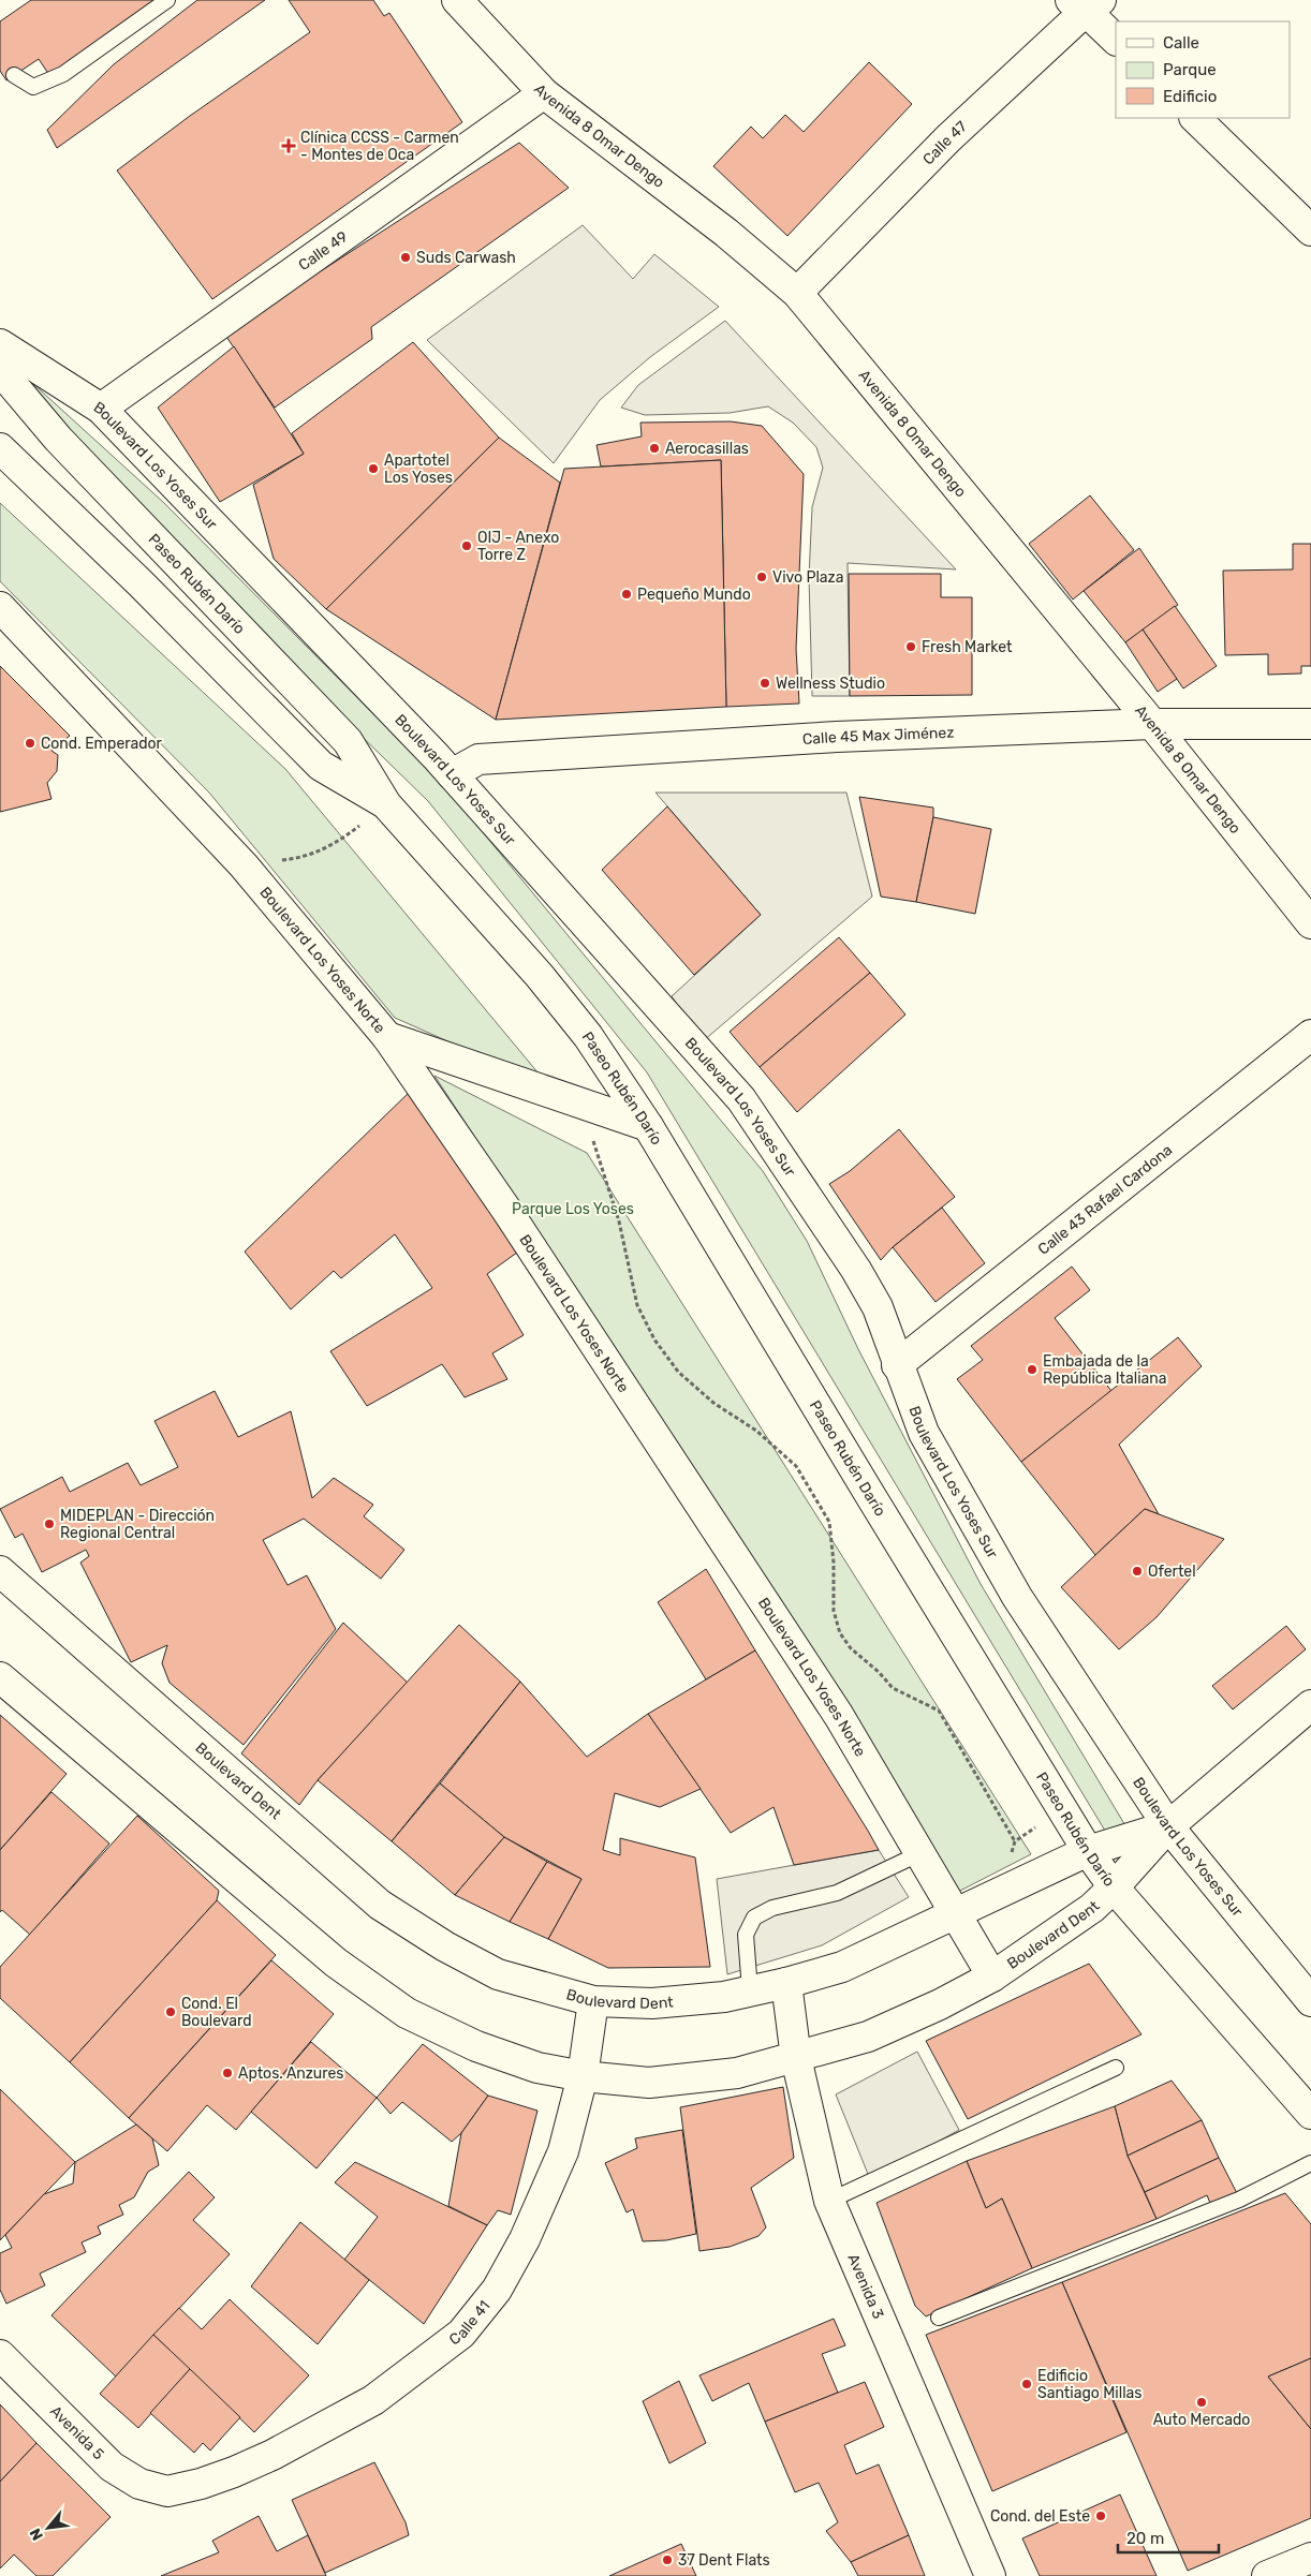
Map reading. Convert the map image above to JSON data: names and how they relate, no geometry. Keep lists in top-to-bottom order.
{
  "streets": {
    "main road": [
      "Avenida 8 Omar Dengo",
      "Calle 47",
      "Calle 49",
      "Boulevard Los Yoses Sur",
      "Paseo Rubén Darío",
      "Calle 45 Max Jiménez",
      "Boulevard Los Yoses Norte",
      "Calle 43 Rafael Cardona",
      "Boulevard Dent",
      "Avenida 3",
      "Calle 41",
      "Avenida 5"
    ]
  },
  "crossings": [
    ["Avenida 8 Omar Dengo", "Calle 47"],
    ["Avenida 8 Omar Dengo", "Calle 49"],
    ["Avenida 8 Omar Dengo", "Calle 45 Max Jiménez"],
    ["Calle 49", "Boulevard Los Yoses Sur"],
    ["Boulevard Los Yoses Sur", "Calle 45 Max Jiménez"],
    ["Boulevard Los Yoses Sur", "Calle 43 Rafael Cardona"],
    ["Boulevard Los Yoses Sur", "Boulevard Dent"],
    ["Paseo Rubén Darío", "Boulevard Dent"],
    ["Boulevard Los Yoses Norte", "Boulevard Dent"],
    ["Boulevard Dent", "Avenida 3"],
    ["Boulevard Dent", "Calle 41"],
    ["Calle 41", "Avenida 5"]
  ],
  "parks": ["Parque Los Yoses"],
  "places": {
    "health": ["Clínica CCSS - Carmen - Montes de Oca"],
    "other": [
      "Suds Carwash",
      "Aerocasillas",
      "Apartotel Los Yoses",
      "OIJ - Anexo Torre Z",
      "Vivo Plaza",
      "Pequeño Mundo",
      "Fresh Market",
      "Wellness Studio",
      "Cond. Emperador",
      "Embajada de la República Italiana",
      "MIDEPLAN - Dirección Regional Central",
      "Ofertel",
      "Cond. El Boulevard",
      "Aptos. Anzures",
      "Edificio Santiago Millas",
      "Auto Mercado",
      "Cond. del Este",
      "37 Dent Flats"
    ]
  },
  "legend": ["Calle", "Parque", "Edificio"],
  "scale_bar": "20 m",
  "north": "bottom left"
}
